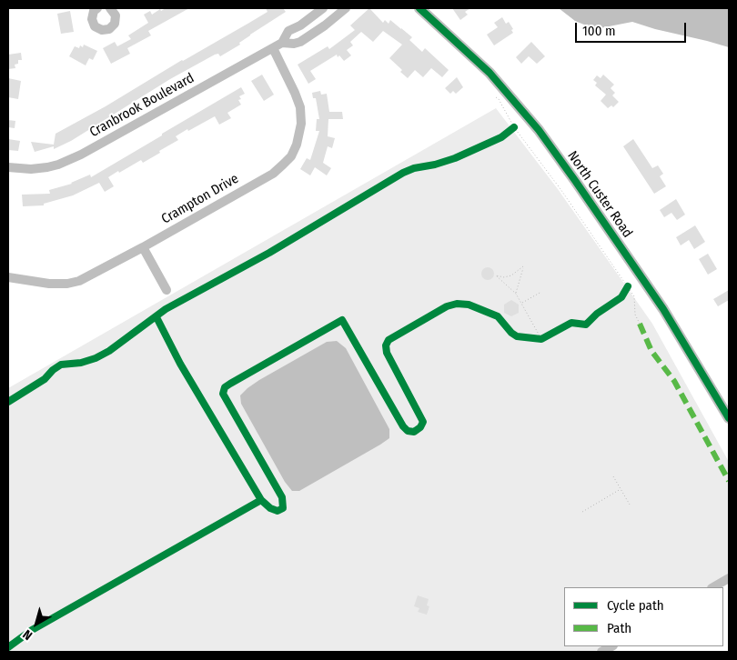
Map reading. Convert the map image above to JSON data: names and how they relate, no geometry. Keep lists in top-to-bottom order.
{
  "streets": {
    "street": ["Cranbrook Boulevard", "North Custer Road", "Crampton Drive"]
  },
  "crossings": [
    ["Cranbrook Boulevard", "Crampton Drive"]
  ],
  "legend": ["Cycle path", "Path"],
  "scale_bar": "100 m",
  "north": "bottom left"
}
